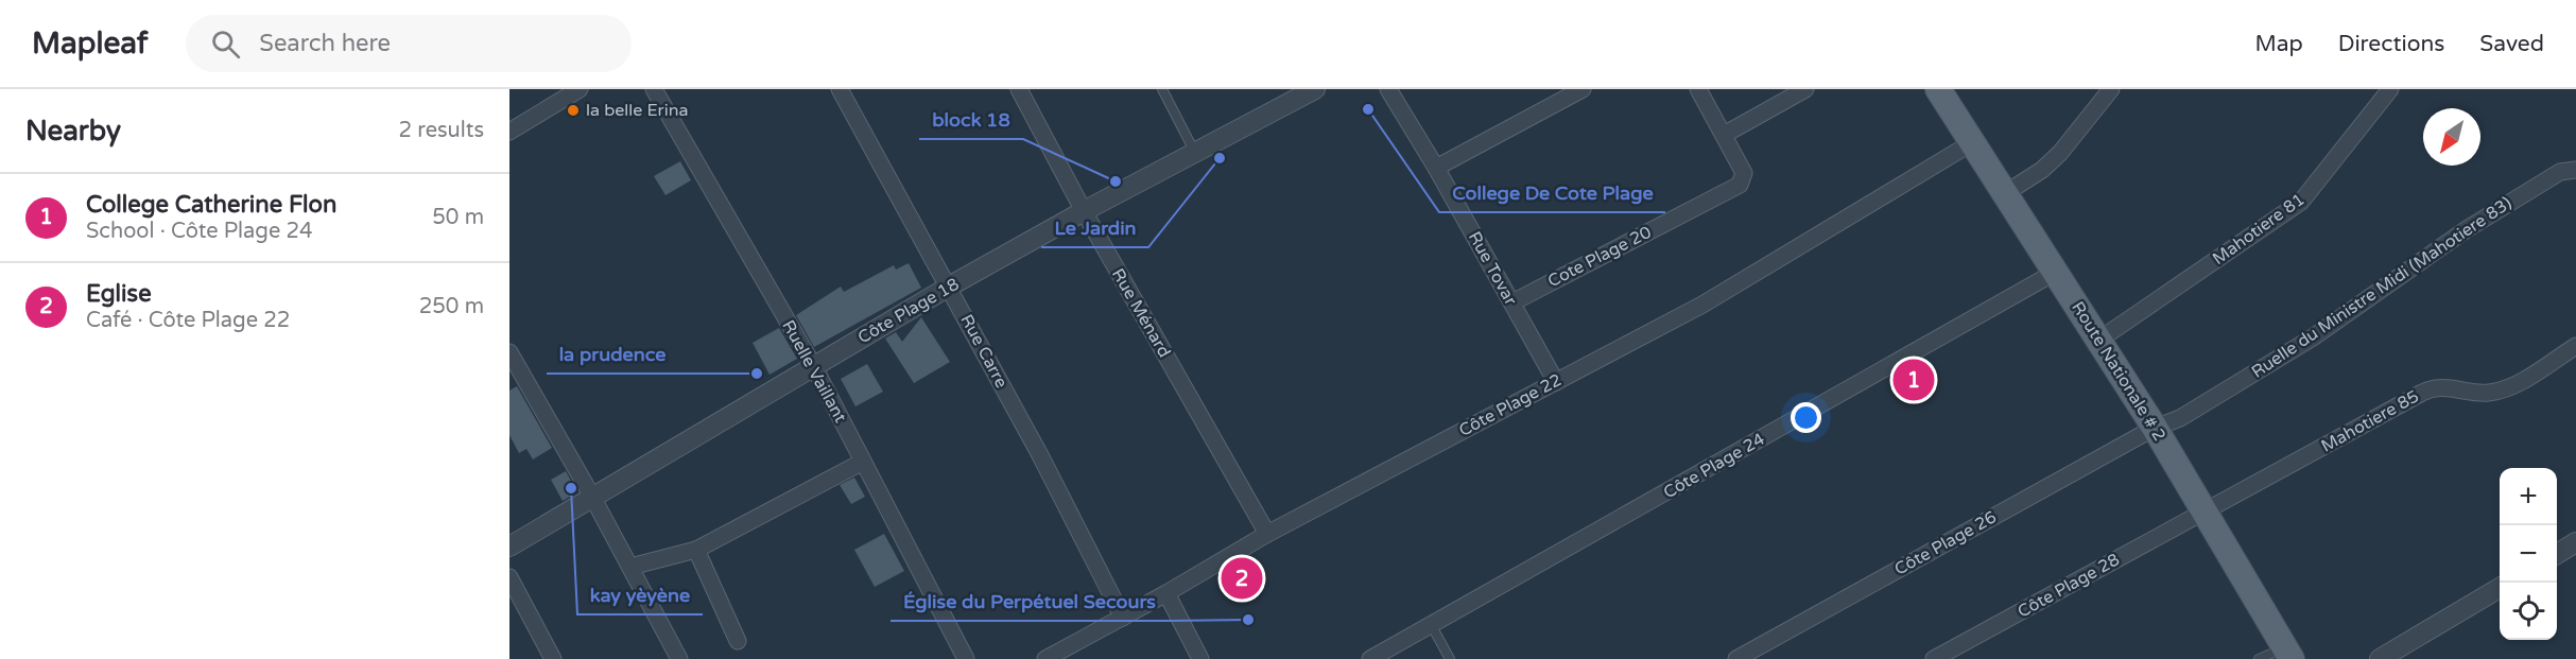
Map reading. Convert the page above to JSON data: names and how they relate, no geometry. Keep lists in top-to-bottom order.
{
  "streets": {
    "main road": ["Route Nationale # 2"],
    "street": [
      "Mahotiere 81",
      "Cote Plage 20",
      "Rue Tovar",
      "Ruelle du Ministre Midi (Mahotiere 83)",
      "Côte Plage 18",
      "Rue Ménard",
      "Rue Carre",
      "Ruelle Vaillant",
      "Côte Plage 22",
      "Mahotiere 85",
      "Côte Plage 24",
      "Côte Plage 26",
      "Côte Plage 28"
    ]
  },
  "crossings": [
    ["Mahotiere 81", "Route Nationale # 2"],
    ["Cote Plage 20", "Rue Tovar"],
    ["Rue Tovar", "Côte Plage 22"],
    ["Ruelle du Ministre Midi (Mahotiere 83)", "Route Nationale # 2"],
    ["Ruelle du Ministre Midi (Mahotiere 83)", "Côte Plage 26"],
    ["Côte Plage 18", "Rue Ménard"],
    ["Côte Plage 18", "Rue Carre"],
    ["Côte Plage 18", "Ruelle Vaillant"],
    ["Rue Ménard", "Côte Plage 22"],
    ["Rue Carre", "Côte Plage 22"],
    ["Route Nationale # 2", "Côte Plage 22"],
    ["Route Nationale # 2", "Mahotiere 85"],
    ["Route Nationale # 2", "Côte Plage 24"],
    ["Route Nationale # 2", "Côte Plage 26"],
    ["Route Nationale # 2", "Côte Plage 28"],
    ["Mahotiere 85", "Côte Plage 28"]
  ],
  "places": [
    "College De Cote Plage",
    "la belle Erina",
    "Le Jardin",
    "block 18",
    "la prudence",
    "kay yèyène",
    "Église du Perpétuel Secours"
  ],
  "north": "bottom left",
  "page": {
    "header": "Mapleaf",
    "search": "Search here",
    "nav": ["Map", "Directions", "Saved"],
    "heading": ["Nearby", "2 results"],
    "list": [
      {
        "mark": "1",
        "name": "College Catherine Flon",
        "note": "School · Côte Plage 24",
        "value": "50 m"
      },
      {
        "mark": "2",
        "name": "Eglise",
        "note": "Café · Côte Plage 22",
        "value": "250 m"
      }
    ],
    "pins": ["1", "2"],
    "map_buttons": ["+", "−"]
  }
}
